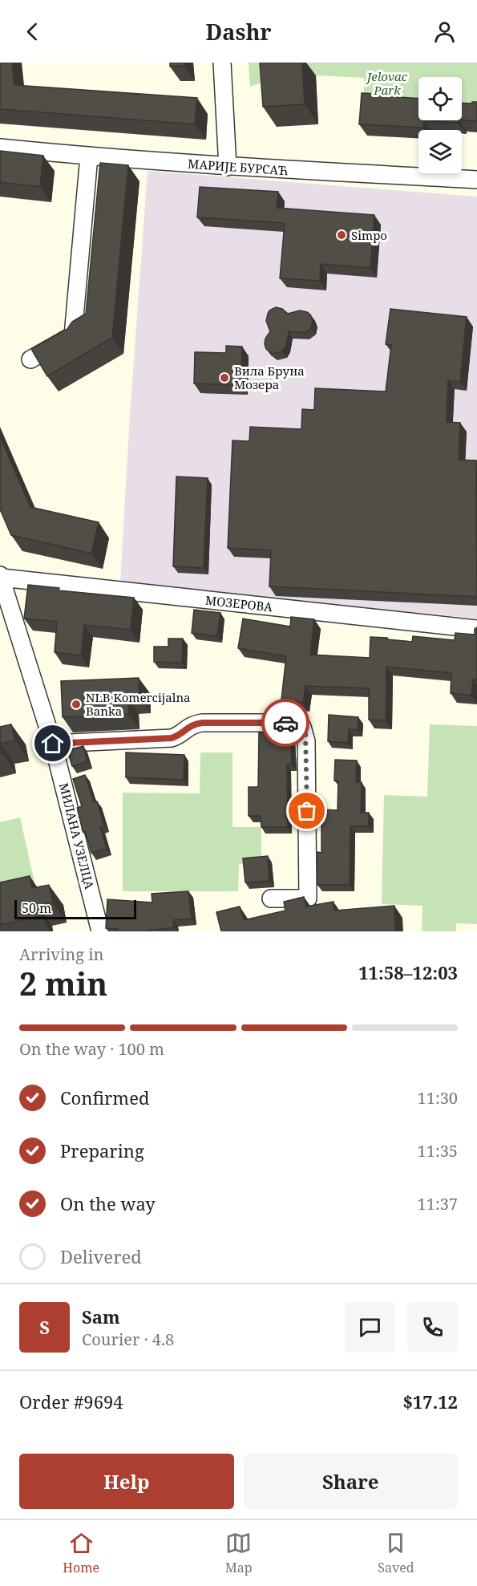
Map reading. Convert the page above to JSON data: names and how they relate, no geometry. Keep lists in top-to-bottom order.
{
  "streets": {
    "street": ["МАРИЈЕ БУРСАЋ", "МОЗЕРОВА", "МИЛАНА УЗЕЛЦА"]
  },
  "crossings": [
    ["МОЗЕРОВА", "МИЛАНА УЗЕЛЦА"]
  ],
  "parks": ["Jelovac Park"],
  "places": ["Simpo", "Вила Бруна Мозера", "NLB Komercijalna Banka"],
  "scale_bar": "50 m",
  "page": {
    "header": "Dashr",
    "scale": "50 m",
    "heading": ["2 min", "Arriving in", "11:58–12:03"],
    "panel": [
      "Sam",
      "Courier · 4.8",
      "Order #9694",
      "$17.12"
    ],
    "bar": "On the way · 100 m",
    "list": [
      ["Confirmed", "11:30"],
      ["Preparing", "11:35"],
      ["On the way", "11:37"],
      "Delivered"
    ],
    "round": "S",
    "buttons": ["Help", "Share"],
    "tabs": ["Home", "Map", "Saved"]
  }
}
